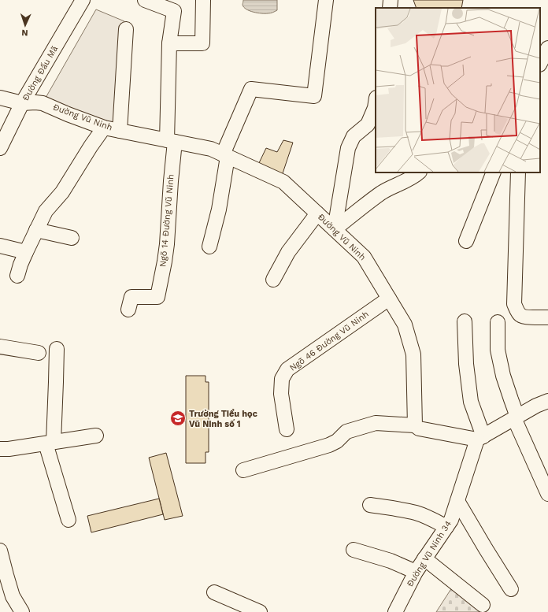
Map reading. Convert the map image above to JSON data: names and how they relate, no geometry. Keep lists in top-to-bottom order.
{
  "streets": {
    "street": [
      "Đường Đấu Mã",
      "Đường Vũ Ninh",
      "Ngõ 14 Đường Vũ Ninh",
      "Ngõ 46 Đường Vũ Ninh",
      "Đường Vũ Ninh 34"
    ]
  },
  "crossings": [
    ["Đường Đấu Mã", "Đường Vũ Ninh"],
    ["Đường Vũ Ninh", "Ngõ 14 Đường Vũ Ninh"],
    ["Đường Vũ Ninh", "Ngõ 46 Đường Vũ Ninh"]
  ],
  "places": {
    "school or university": ["Trường Tiểu học Vũ Ninh số 1"]
  },
  "north": "bottom"
}
